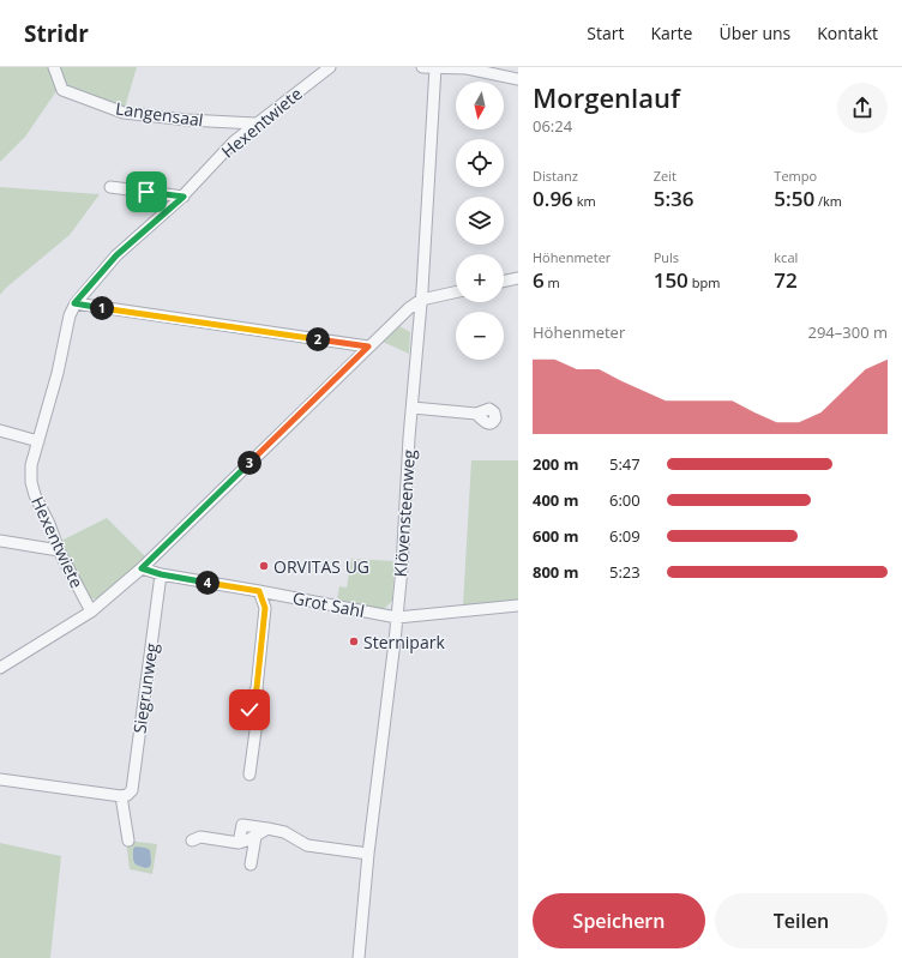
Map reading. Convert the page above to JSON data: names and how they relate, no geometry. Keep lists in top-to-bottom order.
{
  "streets": {
    "street": [
      "Langensaal",
      "Hexentwiete",
      "Klövensteenweg",
      "Grot Sahl",
      "Siegrunweg"
    ]
  },
  "crossings": [
    ["Langensaal", "Hexentwiete"],
    ["Klövensteenweg", "Grot Sahl"],
    ["Grot Sahl", "Siegrunweg"]
  ],
  "places": ["ORVITAS UG", "Sternipark"],
  "north": "bottom",
  "page": {
    "header": "Stridr",
    "nav": [
      "Start",
      "Karte",
      "Über uns",
      "Kontakt"
    ],
    "heading": ["Morgenlauf", "06:24"],
    "map_buttons": ["+", "−"],
    "stats": [
      ["Distanz", "0.96 km"],
      ["Zeit", "5:36"],
      ["Tempo", "5:50 /km"],
      ["Höhenmeter", "6 m"],
      ["Puls", "150 bpm"],
      ["kcal", "72"]
    ],
    "pins": [
      "1",
      "2",
      "3",
      "4"
    ],
    "chart": ["Höhenmeter", "294–300 m"],
    "list": [
      {
        "name": "200 m",
        "note": "5:47"
      },
      {
        "name": "400 m",
        "note": "6:00"
      },
      {
        "name": "600 m",
        "note": "6:09"
      },
      {
        "name": "800 m",
        "note": "5:23"
      }
    ],
    "buttons": ["Speichern", "Teilen"]
  }
}
